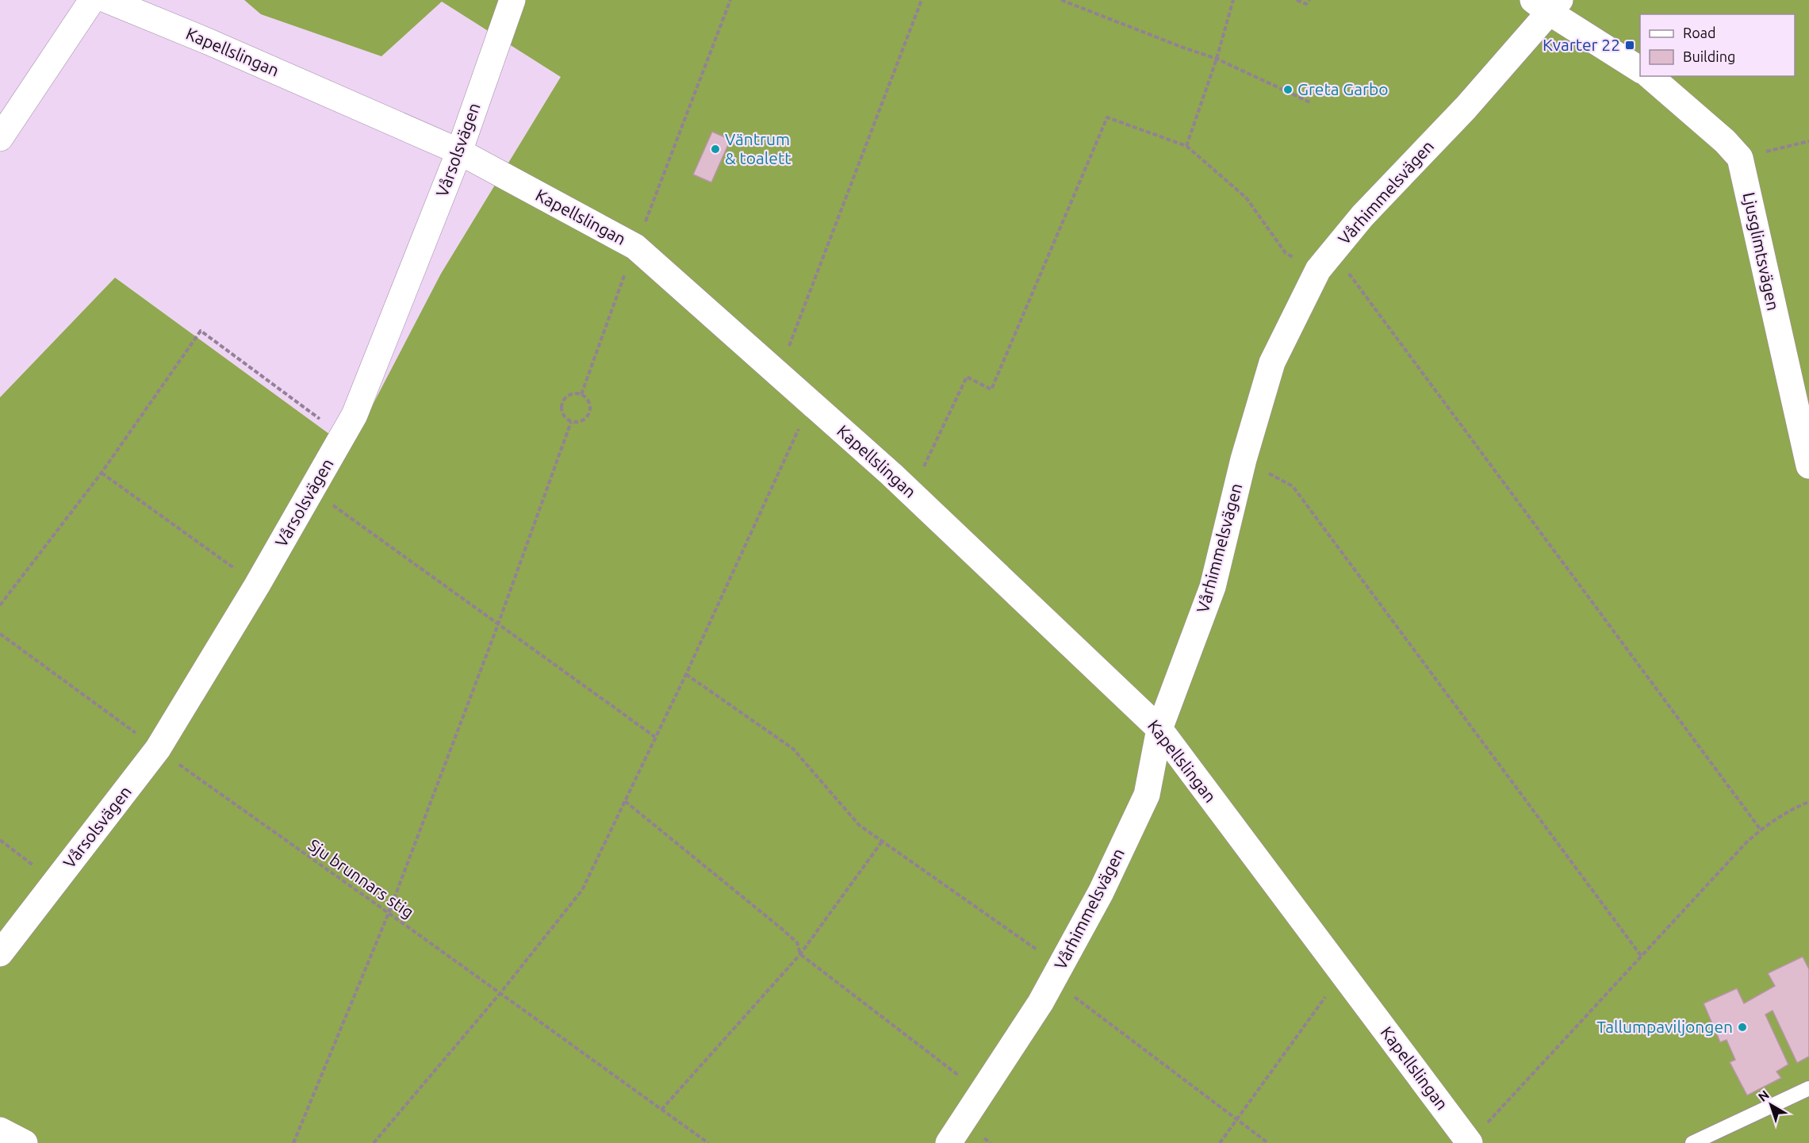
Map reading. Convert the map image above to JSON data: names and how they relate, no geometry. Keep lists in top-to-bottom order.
{
  "streets": {
    "street": [
      "Kapellslingan",
      "Vårsolsvägen",
      "Vårhimmelsvägen",
      "Ljusglimtsvägen"
    ],
    "path": ["Sju brunnars stig"]
  },
  "crossings": [
    ["Kapellslingan", "Vårsolsvägen"],
    ["Kapellslingan", "Vårhimmelsvägen"],
    ["Vårsolsvägen", "Sju brunnars stig"]
  ],
  "places": {
    "transit": ["Kvarter 22"],
    "other": ["Greta Garbo", "Väntrum & toalett", "Tallumpaviljongen"]
  },
  "legend": ["Road", "Building"],
  "north": "top left"
}
